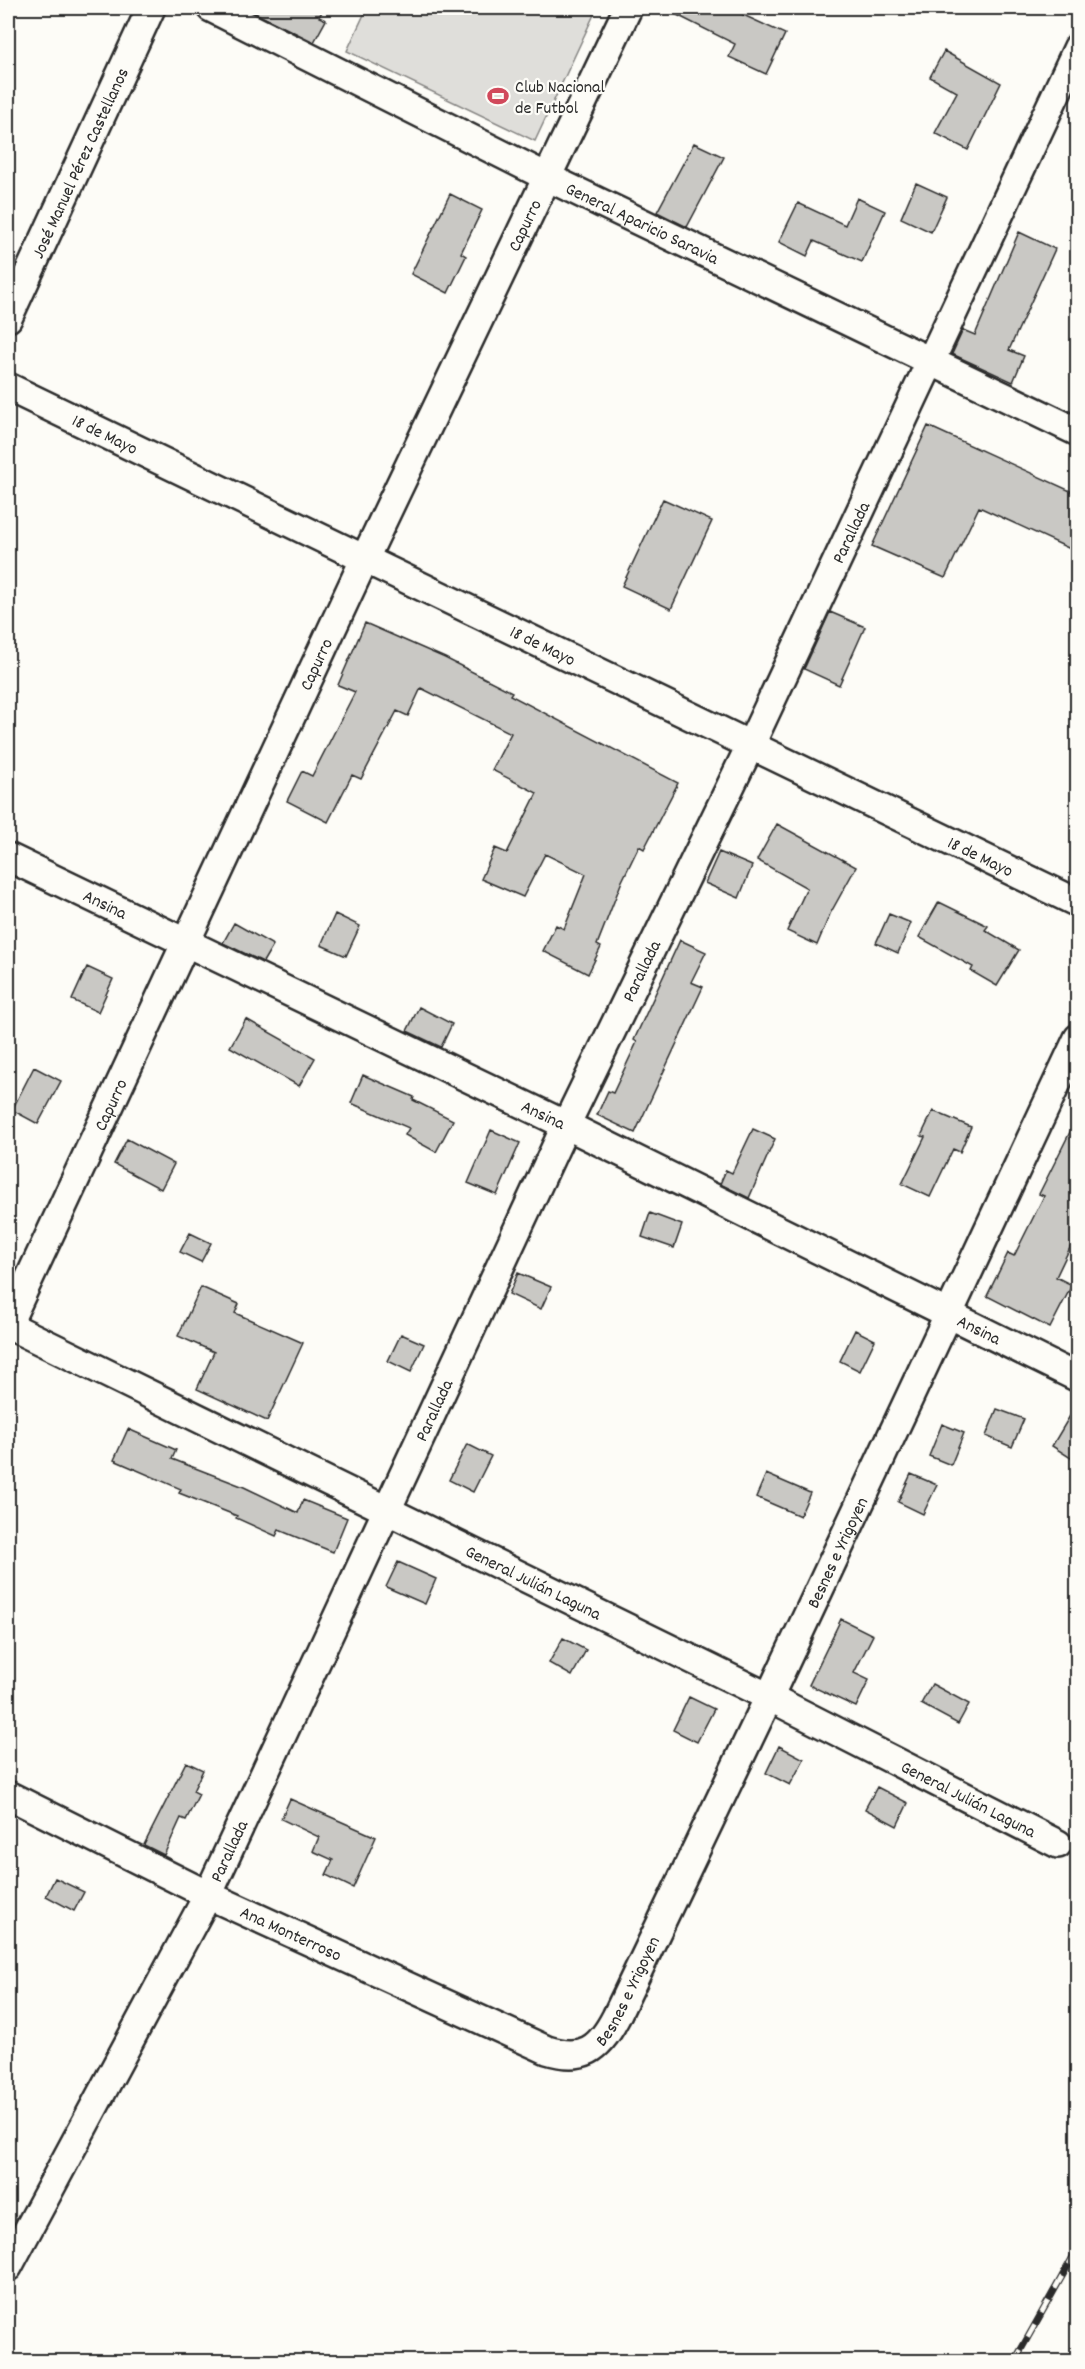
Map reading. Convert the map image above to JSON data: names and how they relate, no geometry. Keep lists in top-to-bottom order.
{
  "streets": {
    "street": [
      "José Manuel Pérez Castellanos",
      "General Aparicio Saravia",
      "Capurro",
      "18 de Mayo",
      "Parallada",
      "Ansina",
      "Besnes e Yrigoyen",
      "General Julián Laguna",
      "Ana Monterroso"
    ]
  },
  "crossings": [
    ["General Aparicio Saravia", "Capurro"],
    ["General Aparicio Saravia", "Parallada"],
    ["Capurro", "18 de Mayo"],
    ["Capurro", "Ansina"],
    ["Capurro", "General Julián Laguna"],
    ["18 de Mayo", "Parallada"],
    ["Parallada", "Ansina"],
    ["Parallada", "General Julián Laguna"],
    ["Parallada", "Ana Monterroso"],
    ["Ansina", "Besnes e Yrigoyen"],
    ["Besnes e Yrigoyen", "General Julián Laguna"],
    ["Besnes e Yrigoyen", "Ana Monterroso"]
  ],
  "places": {
    "sports": ["Club Nacional de Futbol"]
  }
}
